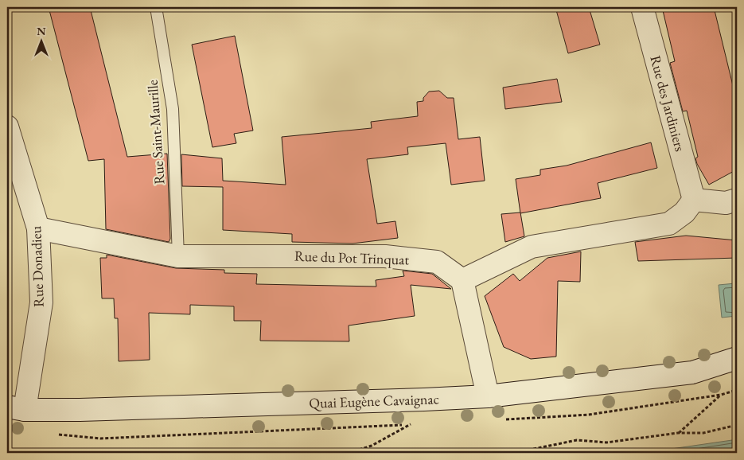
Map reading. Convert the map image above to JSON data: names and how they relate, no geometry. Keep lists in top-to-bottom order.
{
  "streets": {
    "street": [
      "Rue des Jardiniers",
      "Rue du Pot Trinquat",
      "Rue Donadieu",
      "Quai Eugène Cavaignac"
    ],
    "lane": ["Rue Saint-Maurille"]
  },
  "crossings": [
    ["Rue Saint-Maurille", "Rue du Pot Trinquat"],
    ["Rue du Pot Trinquat", "Rue Donadieu"],
    ["Rue Donadieu", "Quai Eugène Cavaignac"]
  ],
  "north": "top"
}
